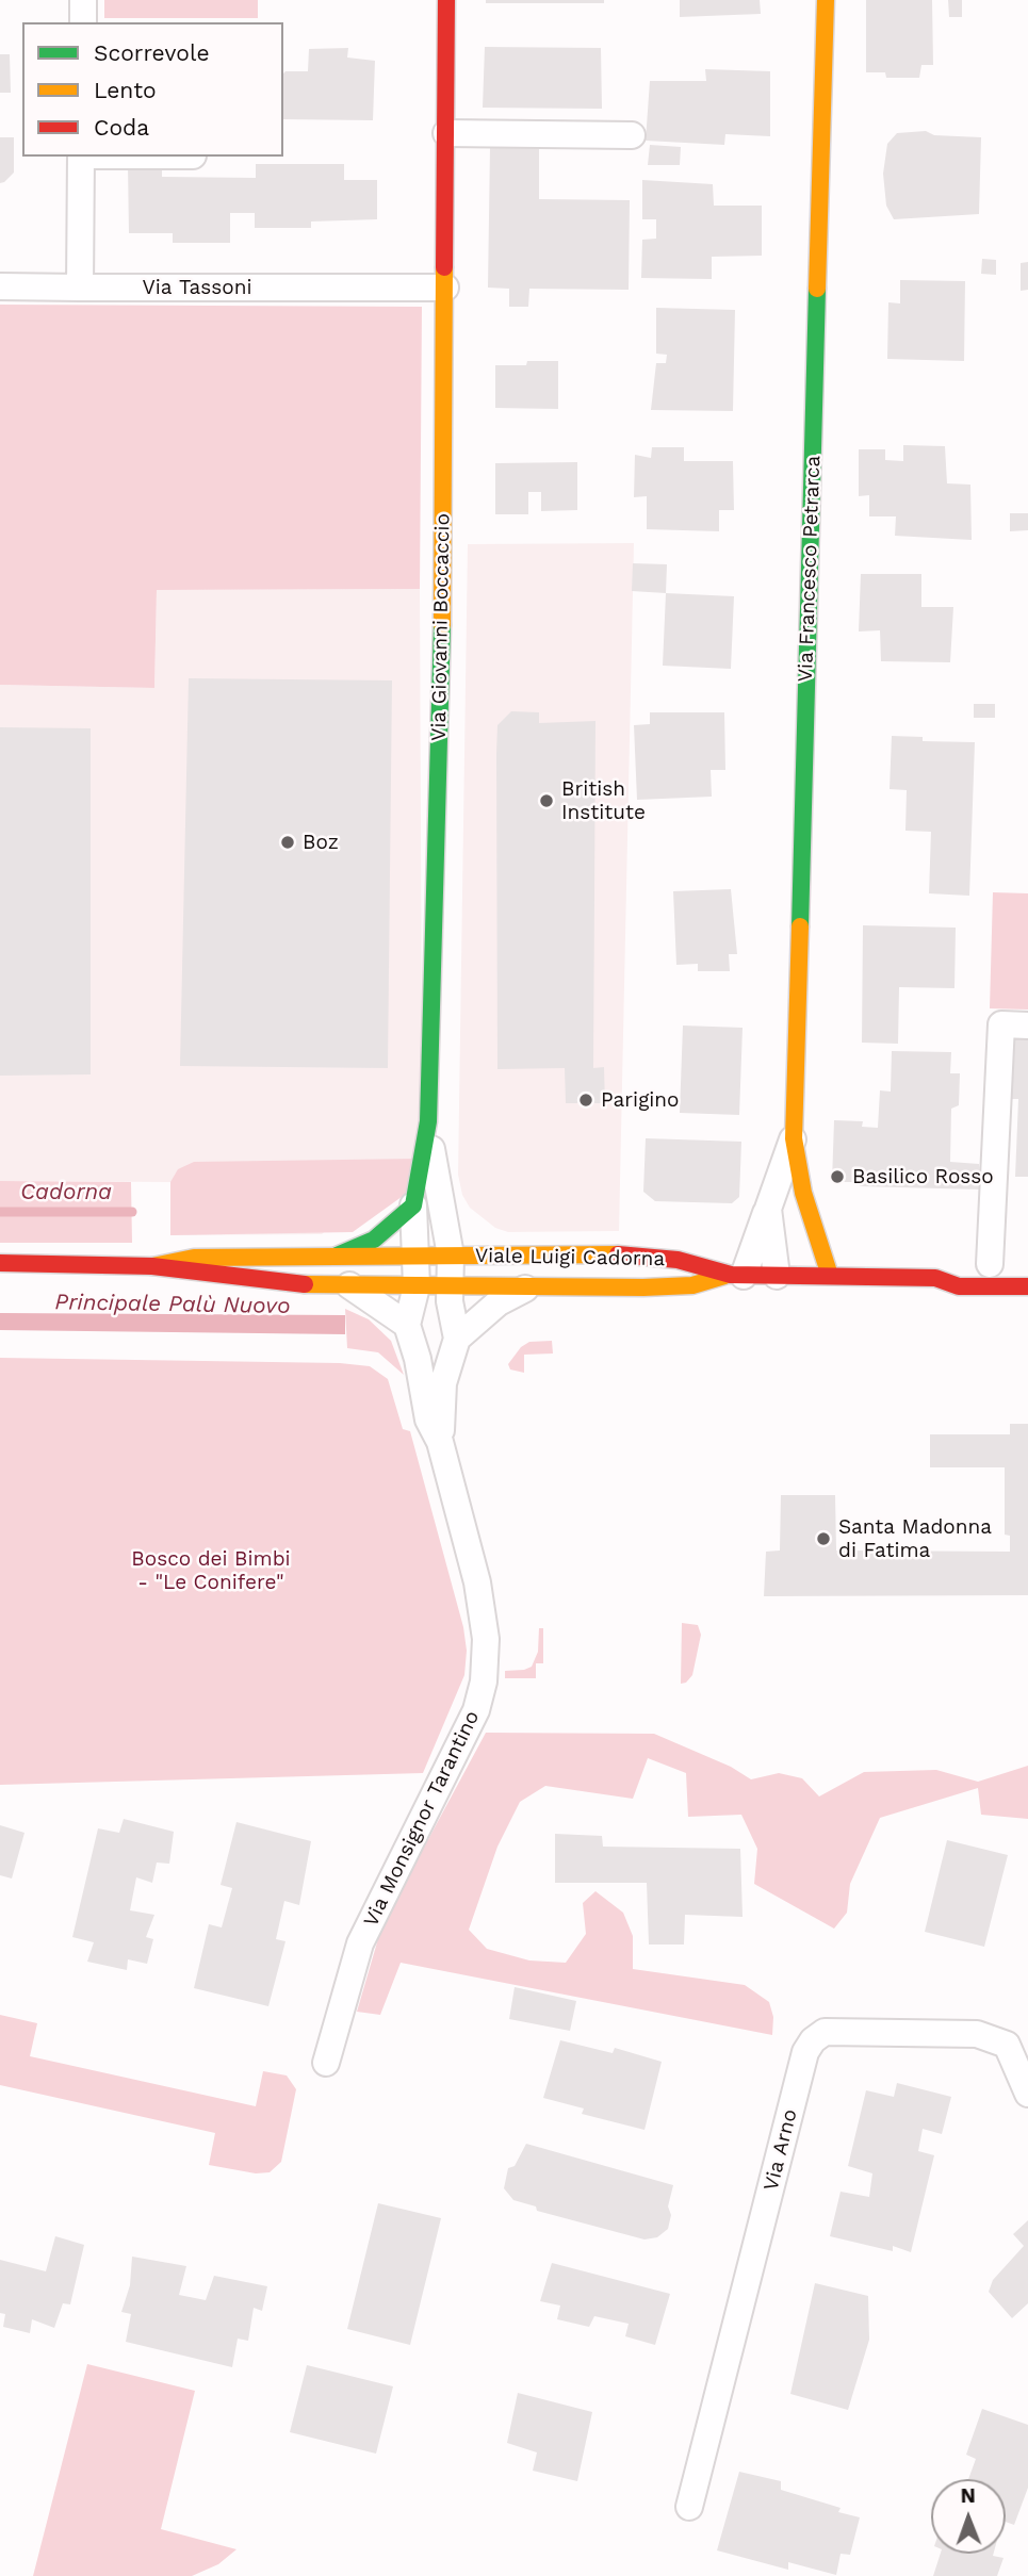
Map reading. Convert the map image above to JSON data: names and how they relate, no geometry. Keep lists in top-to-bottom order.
{
  "streets": {
    "street": [
      "Via Tassoni",
      "Via Francesco Petrarca",
      "Via Giovanni Boccaccio",
      "Viale Luigi Cadorna",
      "Via Monsignor Tarantino",
      "Via Arno"
    ]
  },
  "crossings": [
    ["Via Tassoni", "Via Giovanni Boccaccio"],
    ["Via Francesco Petrarca", "Viale Luigi Cadorna"],
    ["Via Giovanni Boccaccio", "Viale Luigi Cadorna"],
    ["Via Giovanni Boccaccio", "Via Monsignor Tarantino"],
    ["Viale Luigi Cadorna", "Via Monsignor Tarantino"]
  ],
  "water": ["Cadorna", "Principale Palù Nuovo"],
  "parks": ["Bosco dei Bimbi - \"Le Conifere\""],
  "places": [
    "British Institute",
    "Boz",
    "Parigino",
    "Basilico Rosso",
    "Santa Madonna di Fatima"
  ],
  "legend": ["Scorrevole", "Lento", "Coda"],
  "north": "top"
}
